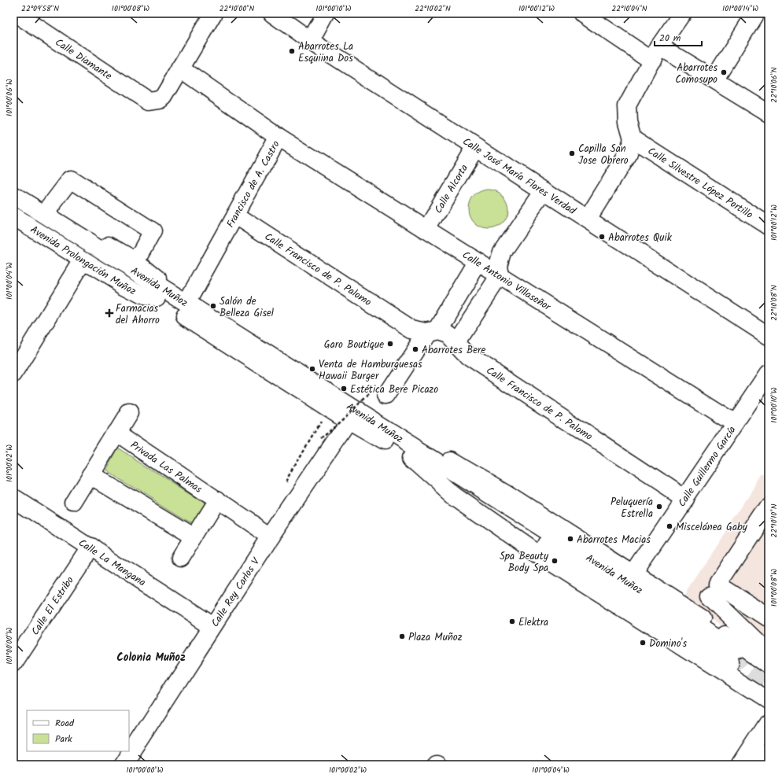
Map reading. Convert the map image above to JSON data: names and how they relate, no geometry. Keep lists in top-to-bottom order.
{
  "streets": {
    "street": [
      "Calle Diamante",
      "Calle José María Flores Verdad",
      "Calle Silvestre López Portillo",
      "Francisco de A. Castro",
      "Calle Alcorta",
      "Avenida Prolongación Muñoz",
      "Calle Francisco de P. Palomo",
      "Calle Antonio Villaseñor",
      "Avenida Muñoz",
      "Privada Las Palmas",
      "Calle Guillermo García",
      "Calle La Mangana",
      "Calle Rey Carlos V",
      "Calle El Estribo"
    ]
  },
  "crossings": [
    ["Calle Diamante", "Francisco de A. Castro"],
    ["Calle José María Flores Verdad", "Calle Alcorta"],
    ["Francisco de A. Castro", "Calle Francisco de P. Palomo"],
    ["Francisco de A. Castro", "Calle Antonio Villaseñor"],
    ["Francisco de A. Castro", "Avenida Muñoz"],
    ["Calle Alcorta", "Calle Antonio Villaseñor"],
    ["Avenida Prolongación Muñoz", "Avenida Muñoz"],
    ["Calle Francisco de P. Palomo", "Calle Guillermo García"],
    ["Calle Antonio Villaseñor", "Calle Guillermo García"],
    ["Avenida Muñoz", "Calle Rey Carlos V"],
    ["Privada Las Palmas", "Calle Rey Carlos V"],
    ["Calle La Mangana", "Calle Rey Carlos V"],
    ["Calle La Mangana", "Calle El Estribo"]
  ],
  "districts": ["Colonia Muñoz"],
  "places": {
    "other": [
      "Abarrotes La Esquiina Dos",
      "Abarrotes Comosupo",
      "Capilla San Jose Obrero",
      "Abarrotes Quik",
      "Salón de Belleza Gisel",
      "Garo Boutique",
      "Abarrotes Bere",
      "Venta de Hamburguesas Hawaii Burger",
      "Estética Bere Picazo",
      "Peluquería Estrella",
      "Miscelánea Gaby",
      "Abarrotes Macias",
      "Spa Beauty Body Spa",
      "Elektra",
      "Plaza Muñoz",
      "Domino's"
    ],
    "health": ["Farmacias del Ahorro"]
  },
  "legend": ["Road", "Park"],
  "scale_bar": "20 m",
  "coordinates": [
    "22°09'58\"N",
    "101°00'08\"W",
    "22°10'00\"N",
    "101°00'10\"W",
    "22°10'02\"N",
    "101°00'12\"W",
    "22°10'04\"N",
    "101°00'14\"W",
    "22°10'06\"N",
    "101°00'06\"W",
    "101°00'04\"W",
    "22°10'08\"N",
    "101°00'02\"W",
    "22°10'10\"N",
    "101°00'00\"W"
  ]
}
